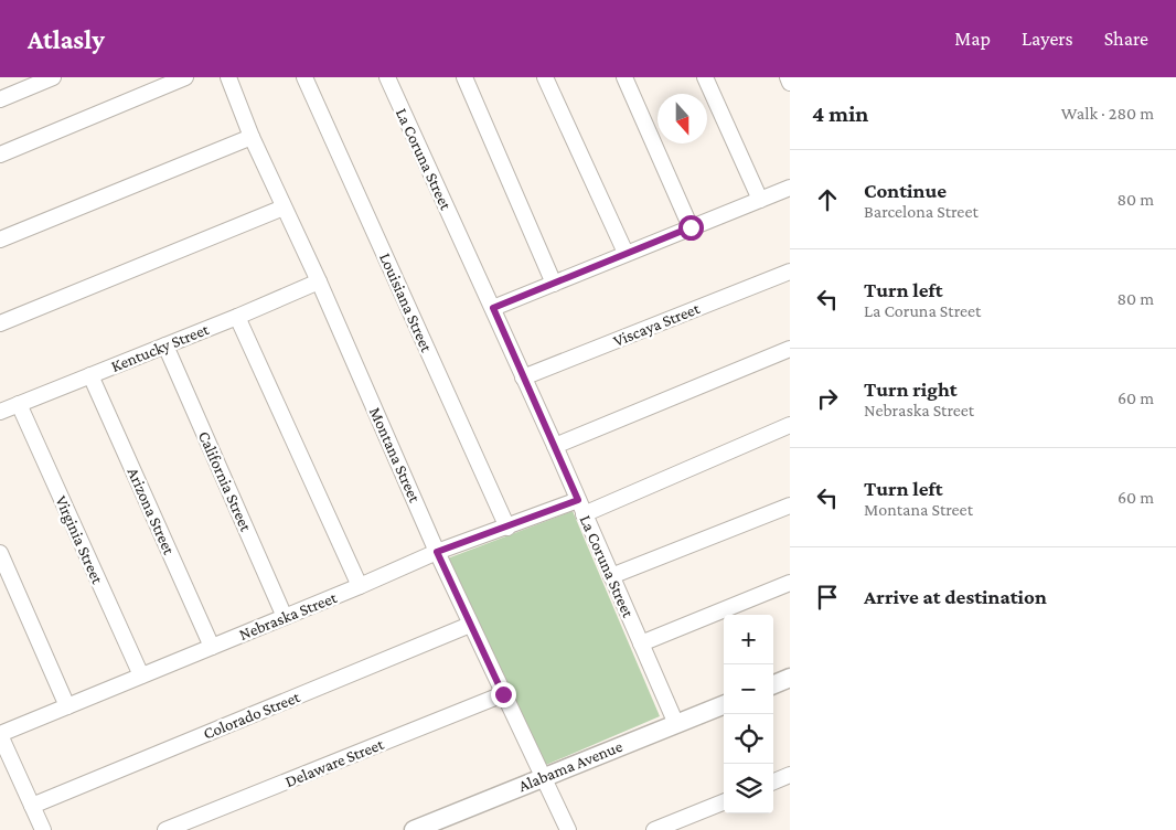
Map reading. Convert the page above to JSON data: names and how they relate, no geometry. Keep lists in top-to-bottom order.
{
  "streets": {
    "street": [
      "La Coruna Street",
      "Louisiana Street",
      "Viscaya Street",
      "Kentucky Street",
      "Montana Street",
      "California Street",
      "Arizona Street",
      "Virginia Street",
      "Nebraska Street",
      "Colorado Street",
      "Delaware Street",
      "Alabama Avenue"
    ]
  },
  "crossings": [
    ["La Coruna Street", "Viscaya Street"],
    ["La Coruna Street", "Nebraska Street"],
    ["La Coruna Street", "Alabama Avenue"],
    ["Louisiana Street", "Nebraska Street"],
    ["Kentucky Street", "Montana Street"],
    ["Kentucky Street", "California Street"],
    ["Kentucky Street", "Arizona Street"],
    ["Kentucky Street", "Virginia Street"],
    ["Montana Street", "Nebraska Street"],
    ["Montana Street", "Colorado Street"],
    ["Montana Street", "Delaware Street"],
    ["Montana Street", "Alabama Avenue"],
    ["California Street", "Nebraska Street"],
    ["Arizona Street", "Nebraska Street"],
    ["Virginia Street", "Nebraska Street"]
  ],
  "north": "bottom",
  "page": {
    "header": "Atlasly",
    "nav": ["Map", "Layers", "Share"],
    "heading": ["4 min", "Walk · 280 m"],
    "list": [
      ["Continue", "Barcelona Street", "80 m"],
      ["Turn left", "La Coruna Street", "80 m"],
      ["Turn right", "Nebraska Street", "60 m"],
      ["Turn left", "Montana Street", "60 m"],
      "Arrive at destination"
    ],
    "map_buttons": ["+", "−"]
  }
}
